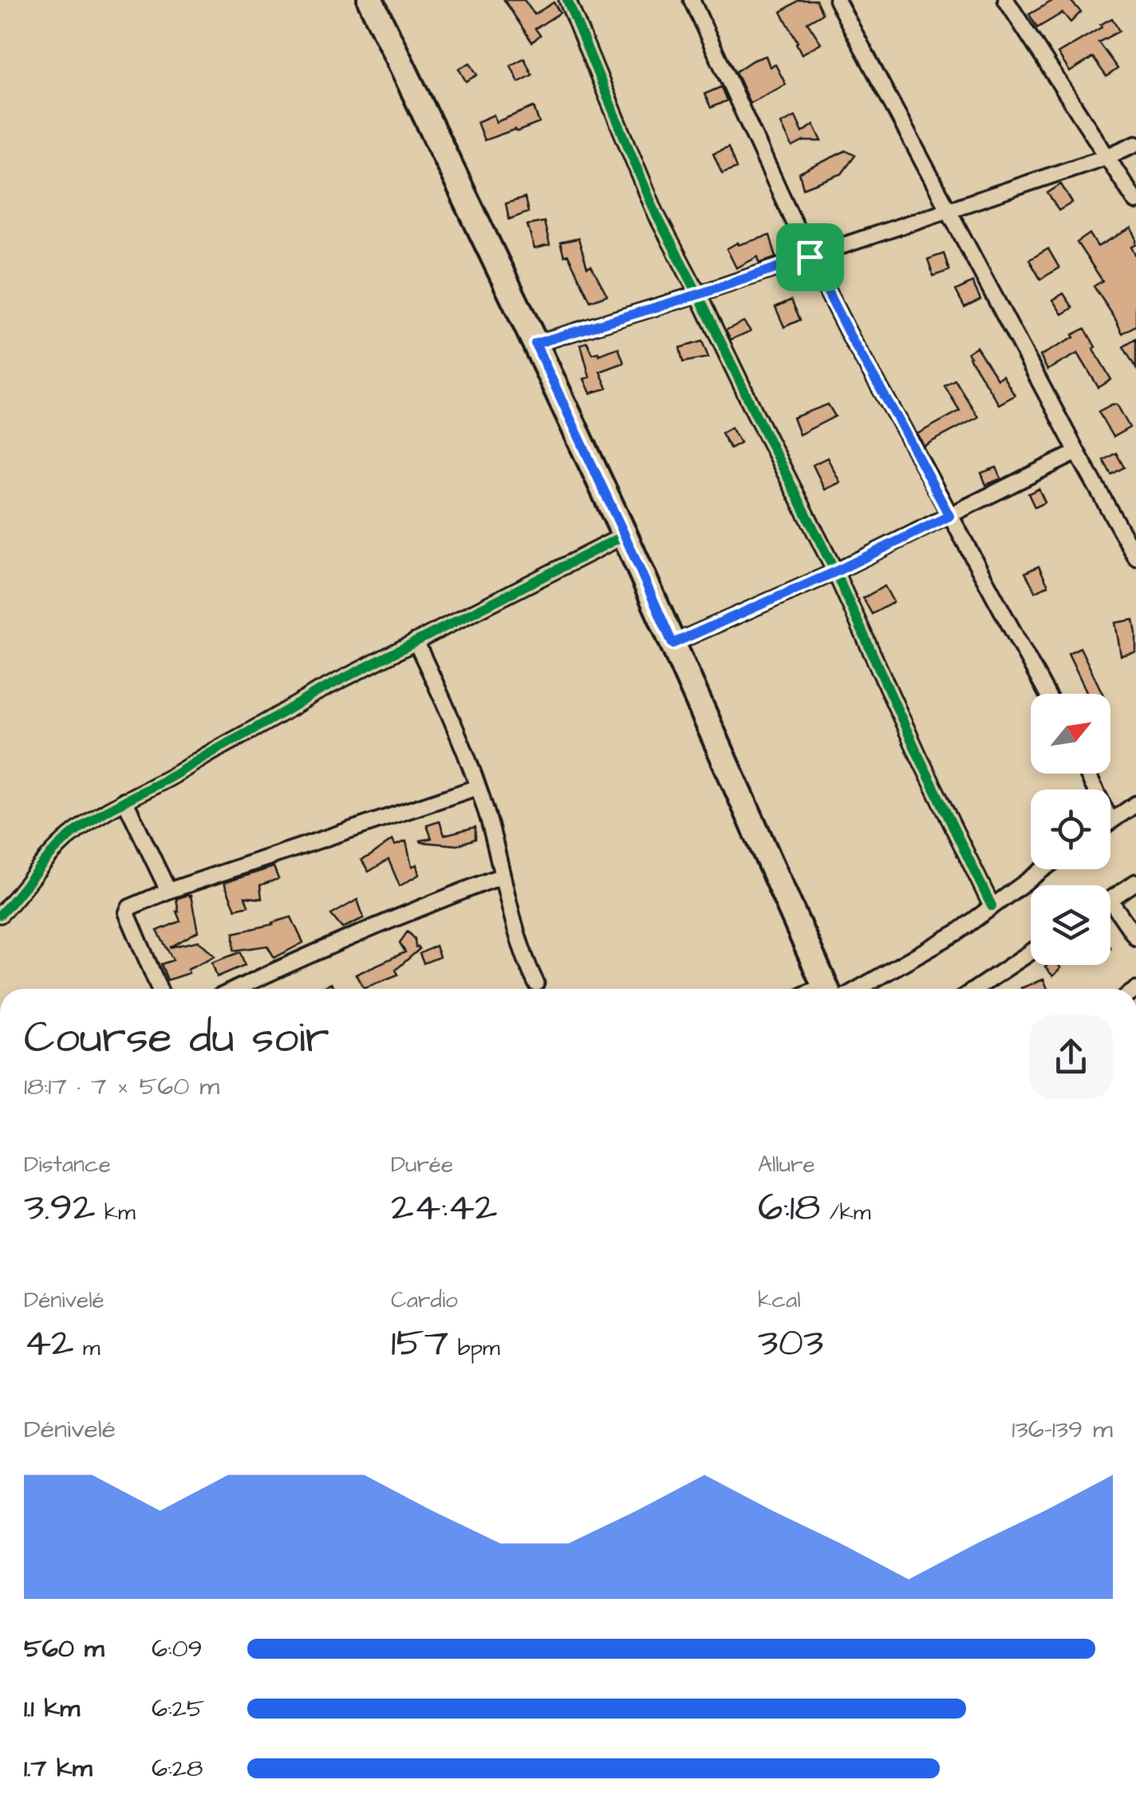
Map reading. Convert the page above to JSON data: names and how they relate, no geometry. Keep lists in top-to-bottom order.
{
  "north": "top right",
  "page": {
    "heading": ["Course du soir", "18:17 · 7 × 560 m"],
    "stats": [
      ["Distance", "3.92 km"],
      ["Durée", "24:42"],
      ["Allure", "6:18 /km"],
      ["Dénivelé", "42 m"],
      ["Cardio", "157 bpm"],
      ["kcal", "303"]
    ],
    "chart": ["Dénivelé", "136–139 m"],
    "list": [
      {
        "name": "560 m",
        "note": "6:09"
      },
      {
        "name": "1.1 km",
        "note": "6:25"
      },
      {
        "name": "1.7 km",
        "note": "6:28"
      }
    ]
  }
}
